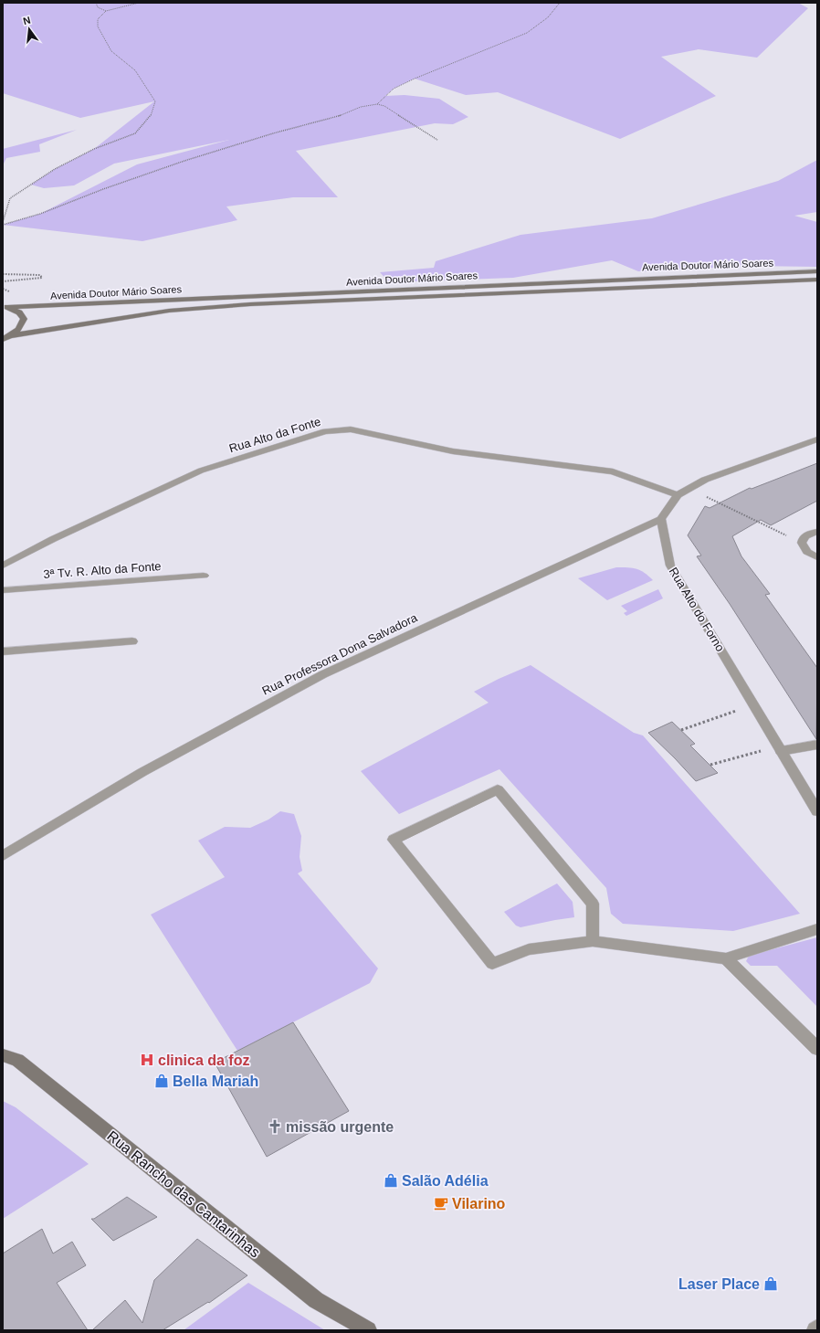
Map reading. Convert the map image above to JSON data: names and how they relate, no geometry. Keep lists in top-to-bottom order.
{
  "streets": {
    "main road": ["Avenida Doutor Mário Soares", "Rua Rancho das Cantarinhas"],
    "street": [
      "Rua Alto da Fonte",
      "3ª Tv. R. Alto da Fonte",
      "Rua Alto do Forno",
      "Rua Professora Dona Salvadora"
    ]
  },
  "crossings": [
    ["Rua Alto do Forno", "Rua Professora Dona Salvadora"]
  ],
  "places": {
    "hospital": ["clinica da foz"],
    "shop": ["Bella Mariah", "Salão Adélia", "Laser Place"],
    "church": ["missão urgente"],
    "cafe": ["Vilarino"]
  },
  "north": "top"
}
